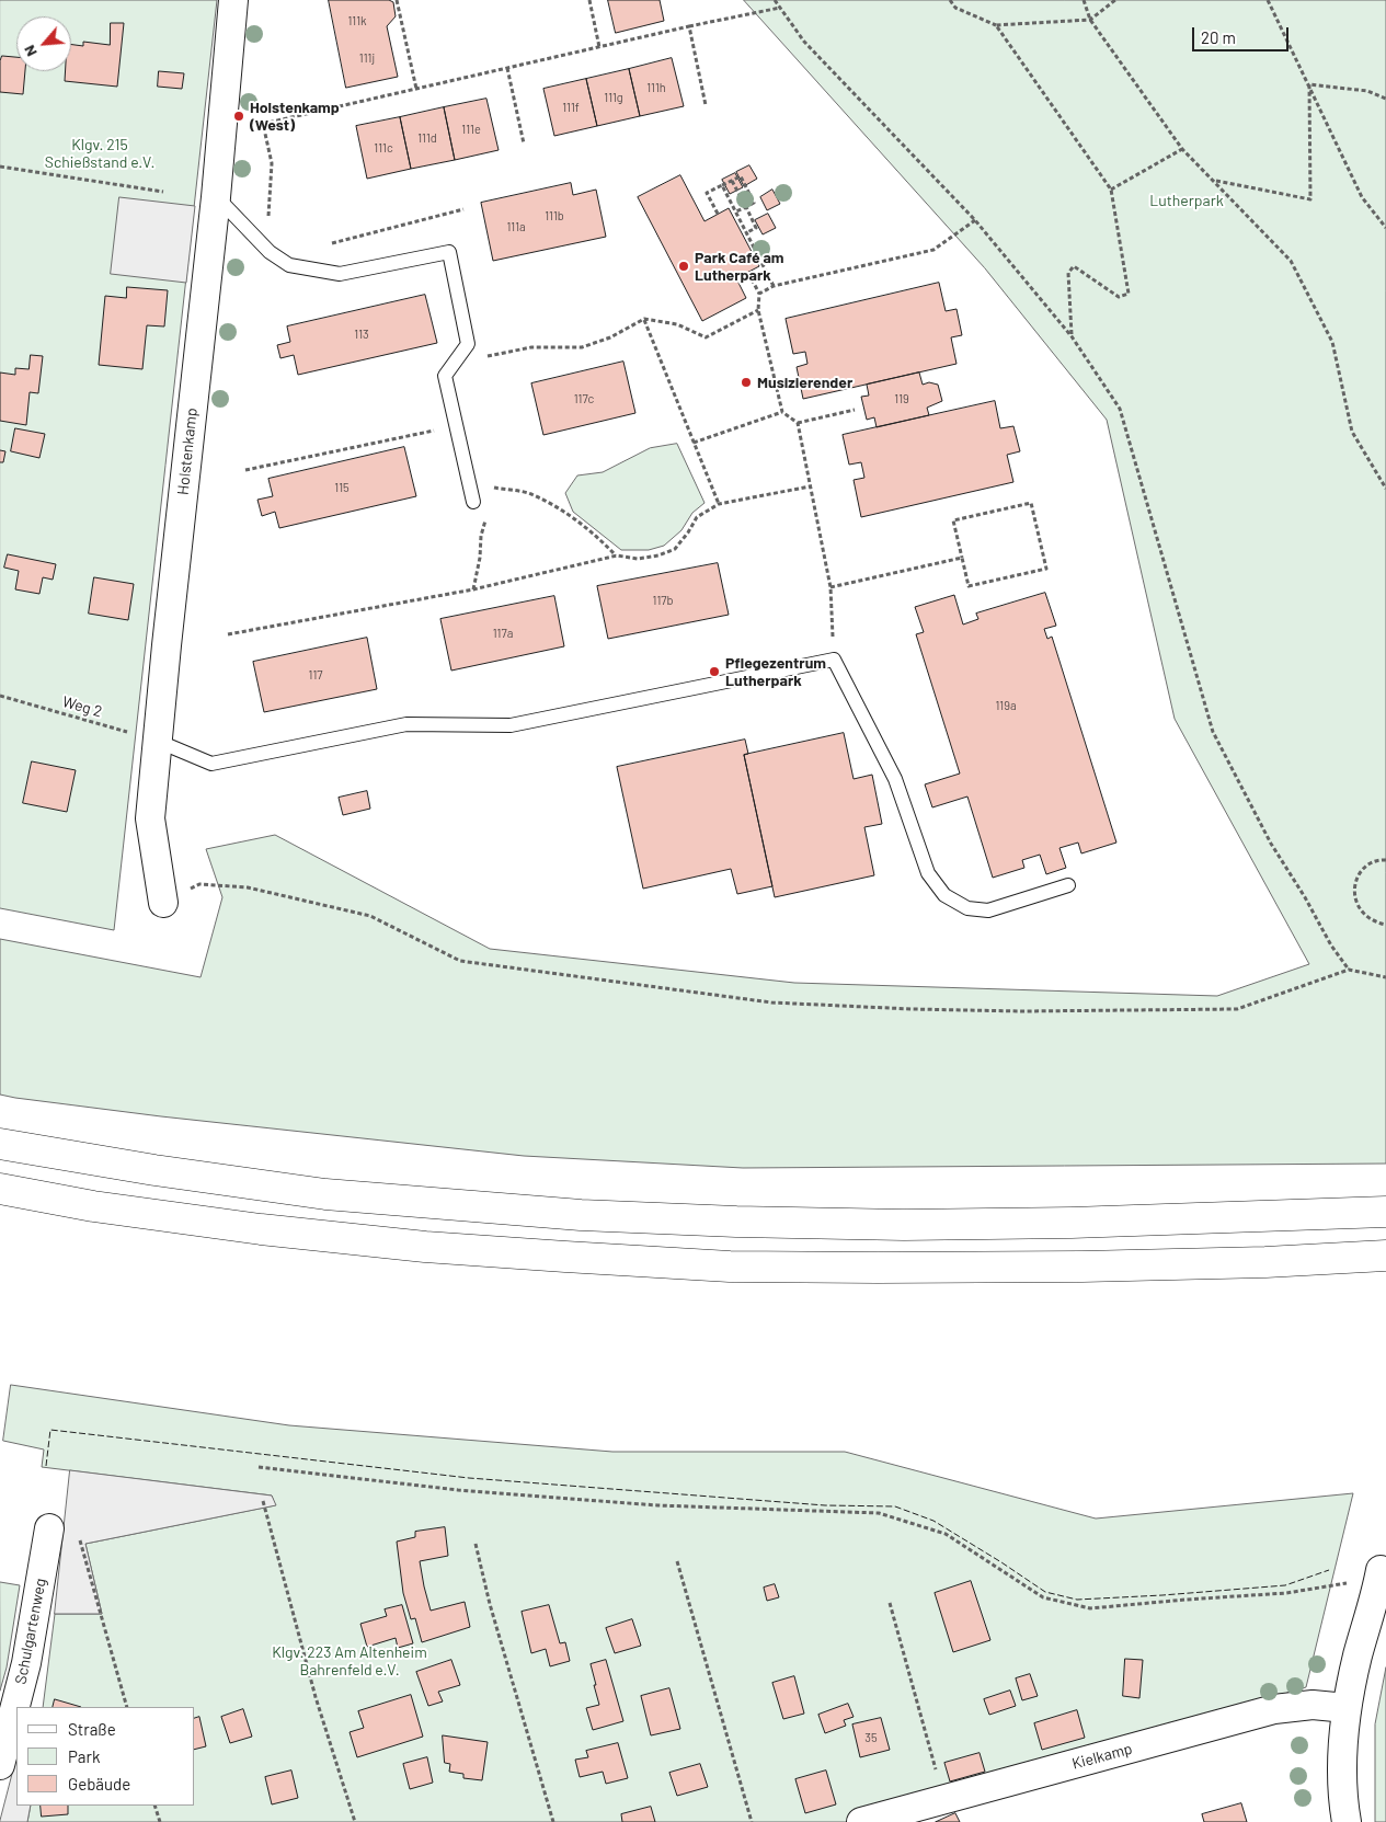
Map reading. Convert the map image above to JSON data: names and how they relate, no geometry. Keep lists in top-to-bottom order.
{
  "streets": {
    "street": ["Holstenkamp", "Schulgartenweg", "Kielkamp"],
    "path": ["Weg 2"]
  },
  "crossings": [
    ["Holstenkamp", "Weg 2"]
  ],
  "parks": ["Klgv. 215 Schießstand e.V.", "Lutherpark", "Klgv. 223 Am Altenheim Bahrenfeld e.V."],
  "places": [
    "Holstenkamp (West)",
    "Park Café am Lutherpark",
    "Musizierender",
    "Pflegezentrum Lutherpark"
  ],
  "house_numbers": [
    "111k",
    "111j",
    "111h",
    "111g",
    "111f",
    "111e",
    "111d",
    "111c",
    "111b",
    "111a",
    "113",
    "117c",
    "119",
    "115",
    "117b",
    "117a",
    "117",
    "119a",
    "35"
  ],
  "legend": ["Straße", "Park", "Gebäude"],
  "scale_bar": "20 m",
  "north": "bottom left"
}
